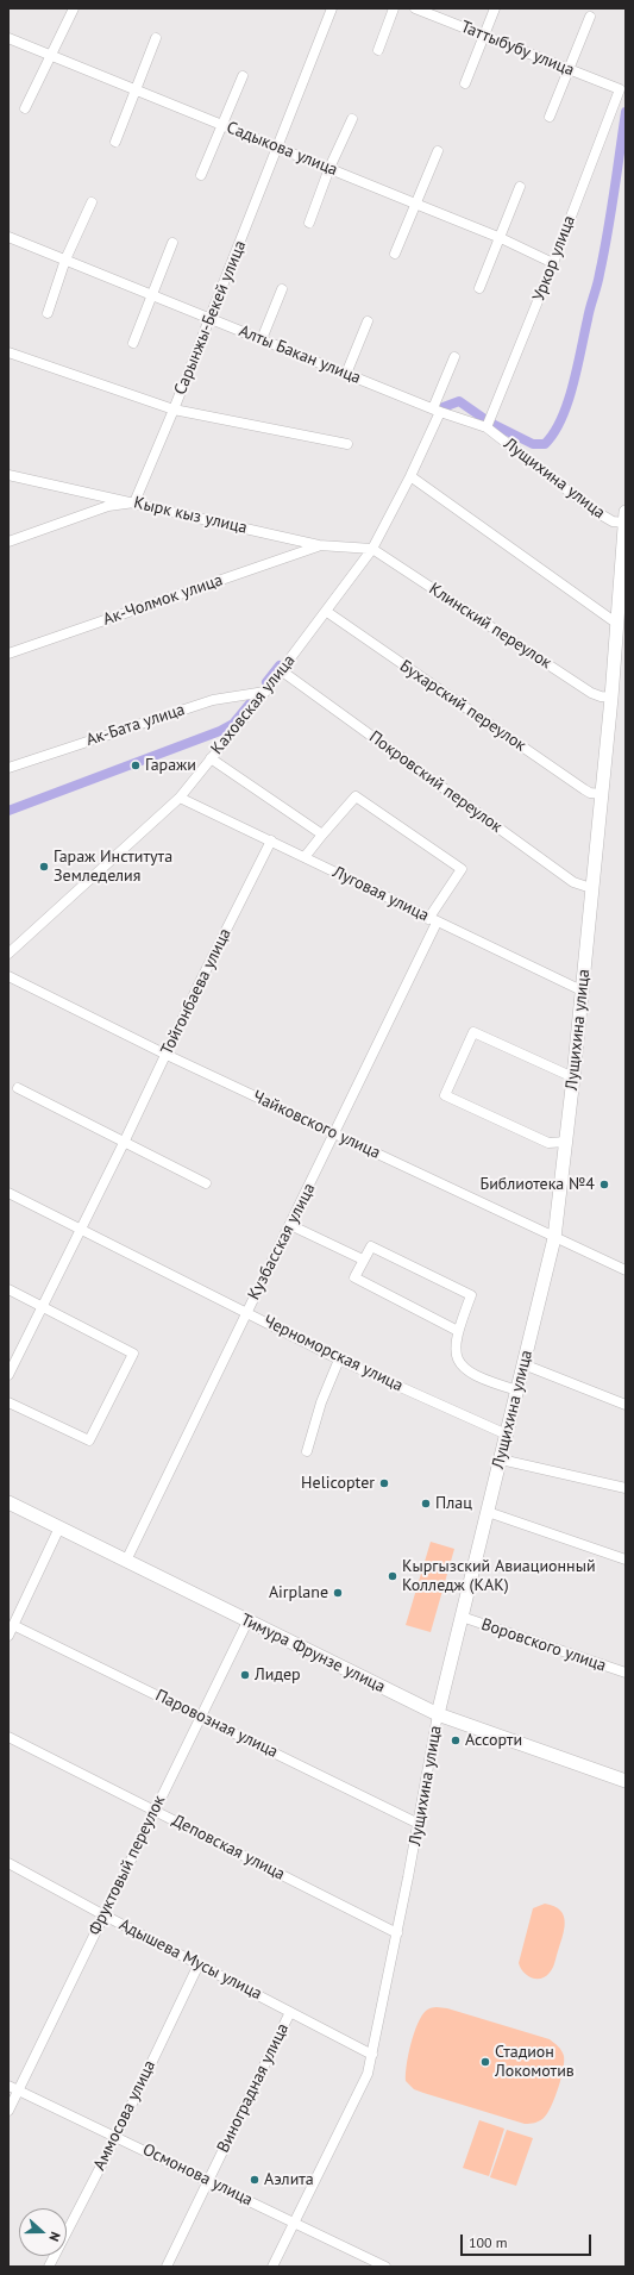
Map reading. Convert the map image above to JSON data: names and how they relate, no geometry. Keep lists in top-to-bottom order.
{
  "streets": {
    "street": [
      "Таттыбубу улица",
      "Садыкова улица",
      "Уркор улица",
      "Сарынжы-Бекей улица",
      "Алты Бакан улица",
      "Лущихина улица",
      "Кырк кыз улица",
      "Ак-Чолмок улица",
      "Клинский переулок",
      "Каховская улица",
      "Бухарский переулок",
      "Ак-Бата улица",
      "Покровский переулок",
      "Луговая улица",
      "Тойгонбаева улица",
      "Чайковского улица",
      "Кузбасская улица",
      "Черноморская улица",
      "Воровского улица",
      "Тимура Фрунзе улица",
      "Паровозная улица",
      "Деповская улица",
      "Фруктовый переулок",
      "Адышева Мусы улица",
      "Виноградная улица",
      "Аммосова улица",
      "Осмонова улица"
    ]
  },
  "crossings": [
    ["Таттыбубу улица", "Уркор улица"],
    ["Садыкова улица", "Уркор улица"],
    ["Садыкова улица", "Сарынжы-Бекей улица"],
    ["Уркор улица", "Алты Бакан улица"],
    ["Уркор улица", "Лущихина улица"],
    ["Сарынжы-Бекей улица", "Алты Бакан улица"],
    ["Сарынжы-Бекей улица", "Кырк кыз улица"],
    ["Алты Бакан улица", "Лущихина улица"],
    ["Алты Бакан улица", "Каховская улица"],
    ["Лущихина улица", "Клинский переулок"],
    ["Лущихина улица", "Бухарский переулок"],
    ["Лущихина улица", "Покровский переулок"],
    ["Лущихина улица", "Луговая улица"],
    ["Лущихина улица", "Чайковского улица"],
    ["Лущихина улица", "Черноморская улица"],
    ["Лущихина улица", "Воровского улица"],
    ["Лущихина улица", "Тимура Фрунзе улица"],
    ["Лущихина улица", "Паровозная улица"],
    ["Лущихина улица", "Деповская улица"],
    ["Лущихина улица", "Адышева Мусы улица"],
    ["Лущихина улица", "Осмонова улица"],
    ["Кырк кыз улица", "Ак-Чолмок улица"],
    ["Кырк кыз улица", "Клинский переулок"],
    ["Кырк кыз улица", "Каховская улица"],
    ["Клинский переулок", "Каховская улица"],
    ["Каховская улица", "Бухарский переулок"],
    ["Каховская улица", "Ак-Бата улица"],
    ["Каховская улица", "Покровский переулок"],
    ["Каховская улица", "Луговая улица"],
    ["Луговая улица", "Тойгонбаева улица"],
    ["Луговая улица", "Кузбасская улица"],
    ["Тойгонбаева улица", "Чайковского улица"],
    ["Тойгонбаева улица", "Черноморская улица"],
    ["Чайковского улица", "Кузбасская улица"],
    ["Кузбасская улица", "Черноморская улица"],
    ["Кузбасская улица", "Тимура Фрунзе улица"],
    ["Тимура Фрунзе улица", "Фруктовый переулок"],
    ["Паровозная улица", "Фруктовый переулок"],
    ["Деповская улица", "Фруктовый переулок"],
    ["Фруктовый переулок", "Адышева Мусы улица"],
    ["Фруктовый переулок", "Осмонова улица"],
    ["Адышева Мусы улица", "Виноградная улица"],
    ["Адышева Мусы улица", "Аммосова улица"],
    ["Виноградная улица", "Осмонова улица"],
    ["Аммосова улица", "Осмонова улица"]
  ],
  "places": [
    "Гаражи",
    "Гараж Института Земледелия",
    "Библиотека №4",
    "Helicopter",
    "Плац",
    "Кыргызский Авиационный Колледж (КАК)",
    "Airplane",
    "Лидер",
    "Ассорти",
    "Стадион Локомотив",
    "Аэлита"
  ],
  "scale_bar": "100 m",
  "north": "right"
}
